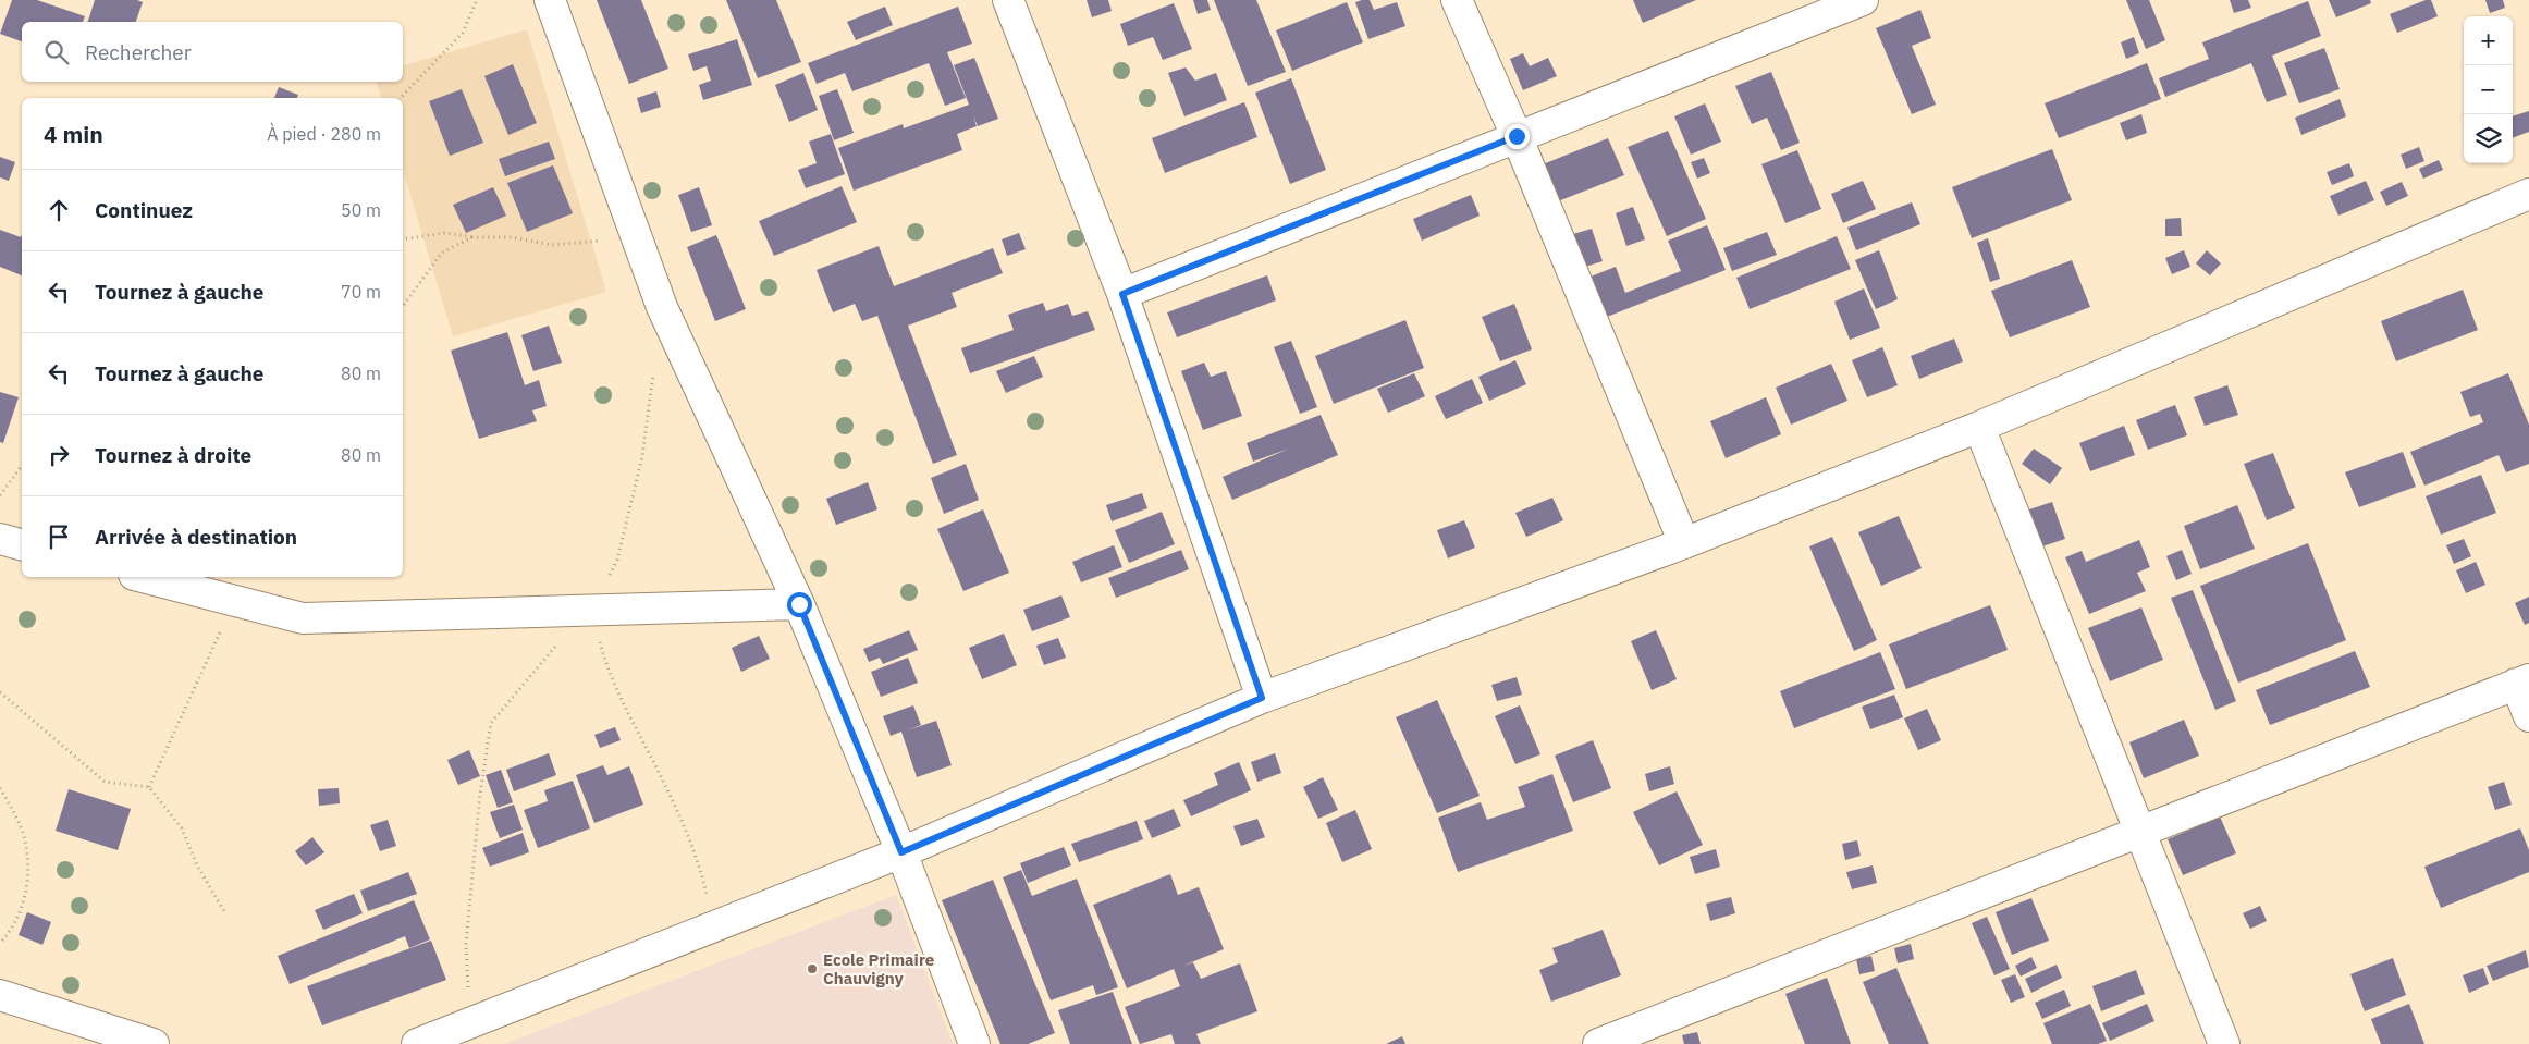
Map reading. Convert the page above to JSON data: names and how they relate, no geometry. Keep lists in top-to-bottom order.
{
  "places": ["Ecole Primaire Chauvigny"],
  "page": {
    "map_buttons": ["+", "−"],
    "search": "Rechercher",
    "heading": ["4 min", "À pied · 280 m"],
    "list": [
      ["Continuez", "50 m"],
      ["Tournez à gauche", "70 m"],
      ["Tournez à gauche", "80 m"],
      ["Tournez à droite", "80 m"],
      "Arrivée à destination"
    ]
  }
}
